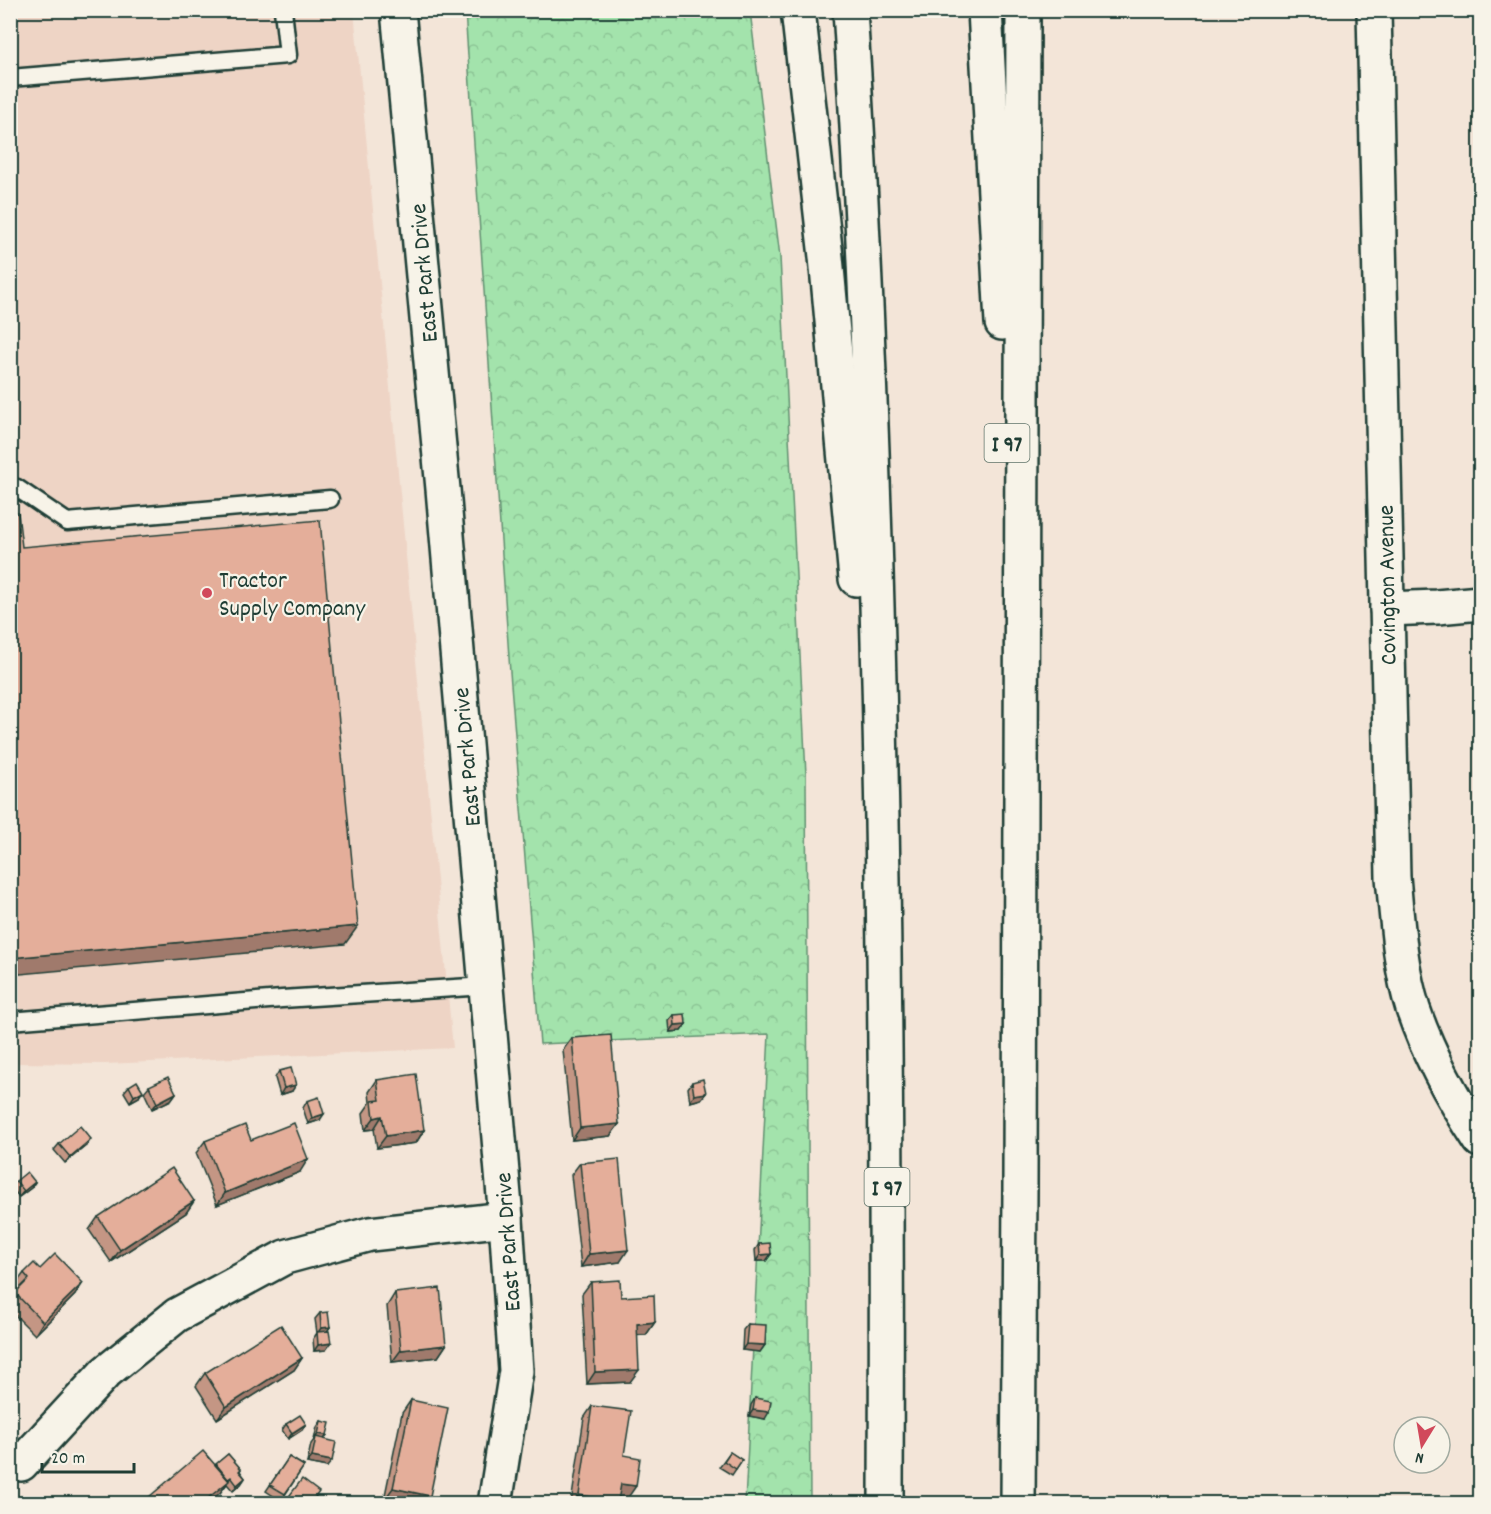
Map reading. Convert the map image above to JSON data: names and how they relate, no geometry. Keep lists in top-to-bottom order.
{
  "streets": {
    "main road": ["East Park Drive", "I 97", "Covington Avenue"]
  },
  "places": ["Tractor Supply Company"],
  "scale_bar": "20 m",
  "north": "bottom"
}
